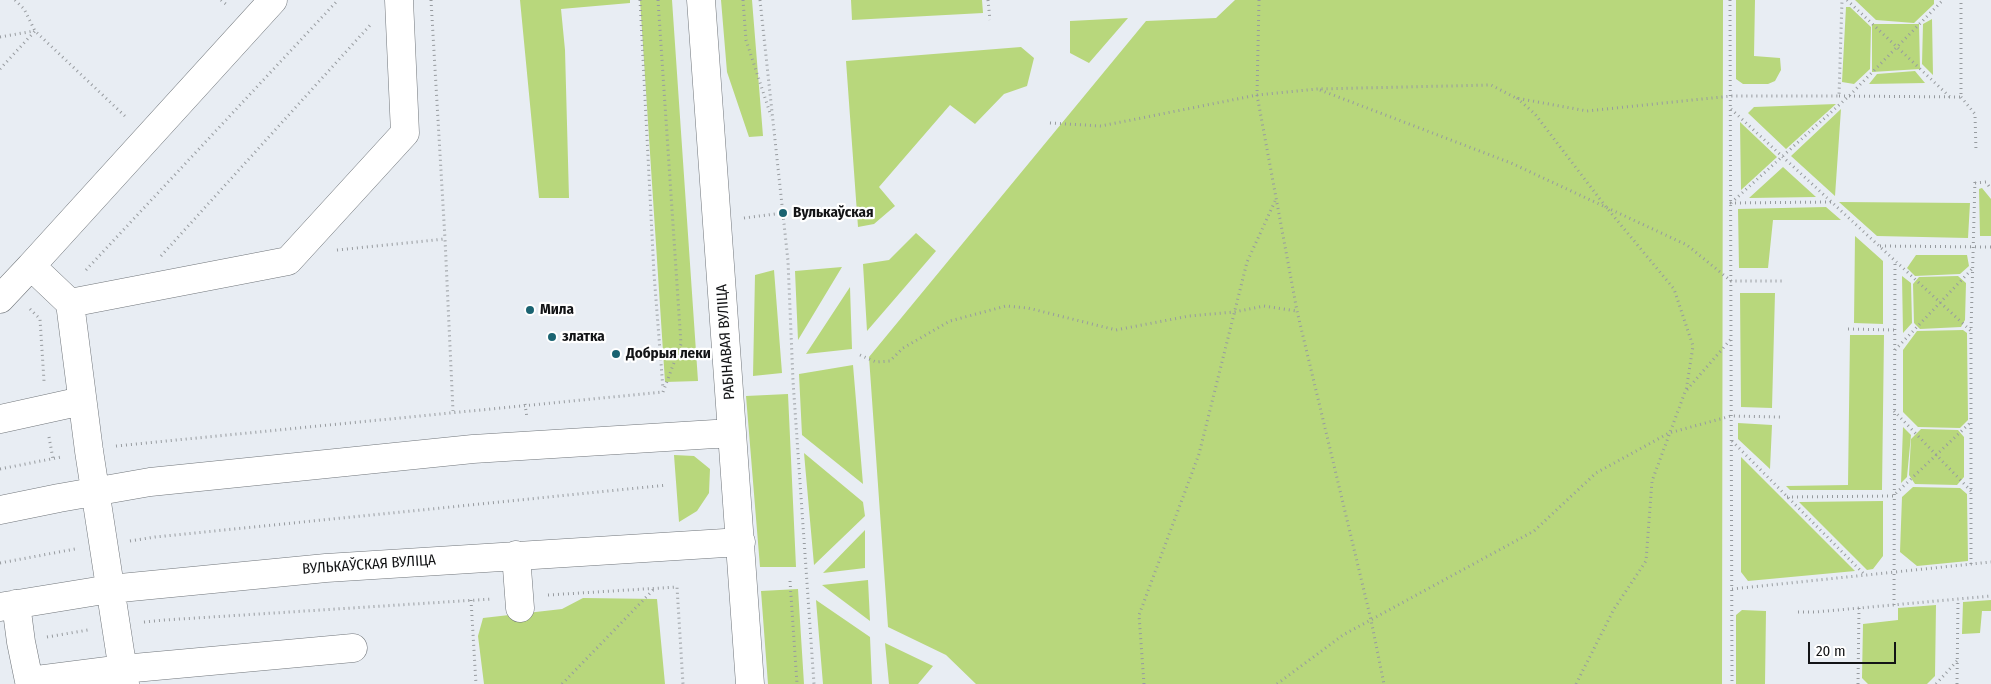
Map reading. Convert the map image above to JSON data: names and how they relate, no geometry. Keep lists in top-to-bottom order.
{
  "streets": {
    "street": ["РАБІНАВАЯ ВУЛІЦА", "ВУЛЬКАЎСКАЯ ВУЛІЦА"]
  },
  "crossings": [
    ["РАБІНАВАЯ ВУЛІЦА", "ВУЛЬКАЎСКАЯ ВУЛІЦА"]
  ],
  "places": [
    "Вулькаўская",
    "Мила",
    "златка",
    "Добрыя леки"
  ],
  "scale_bar": "20 m"
}
